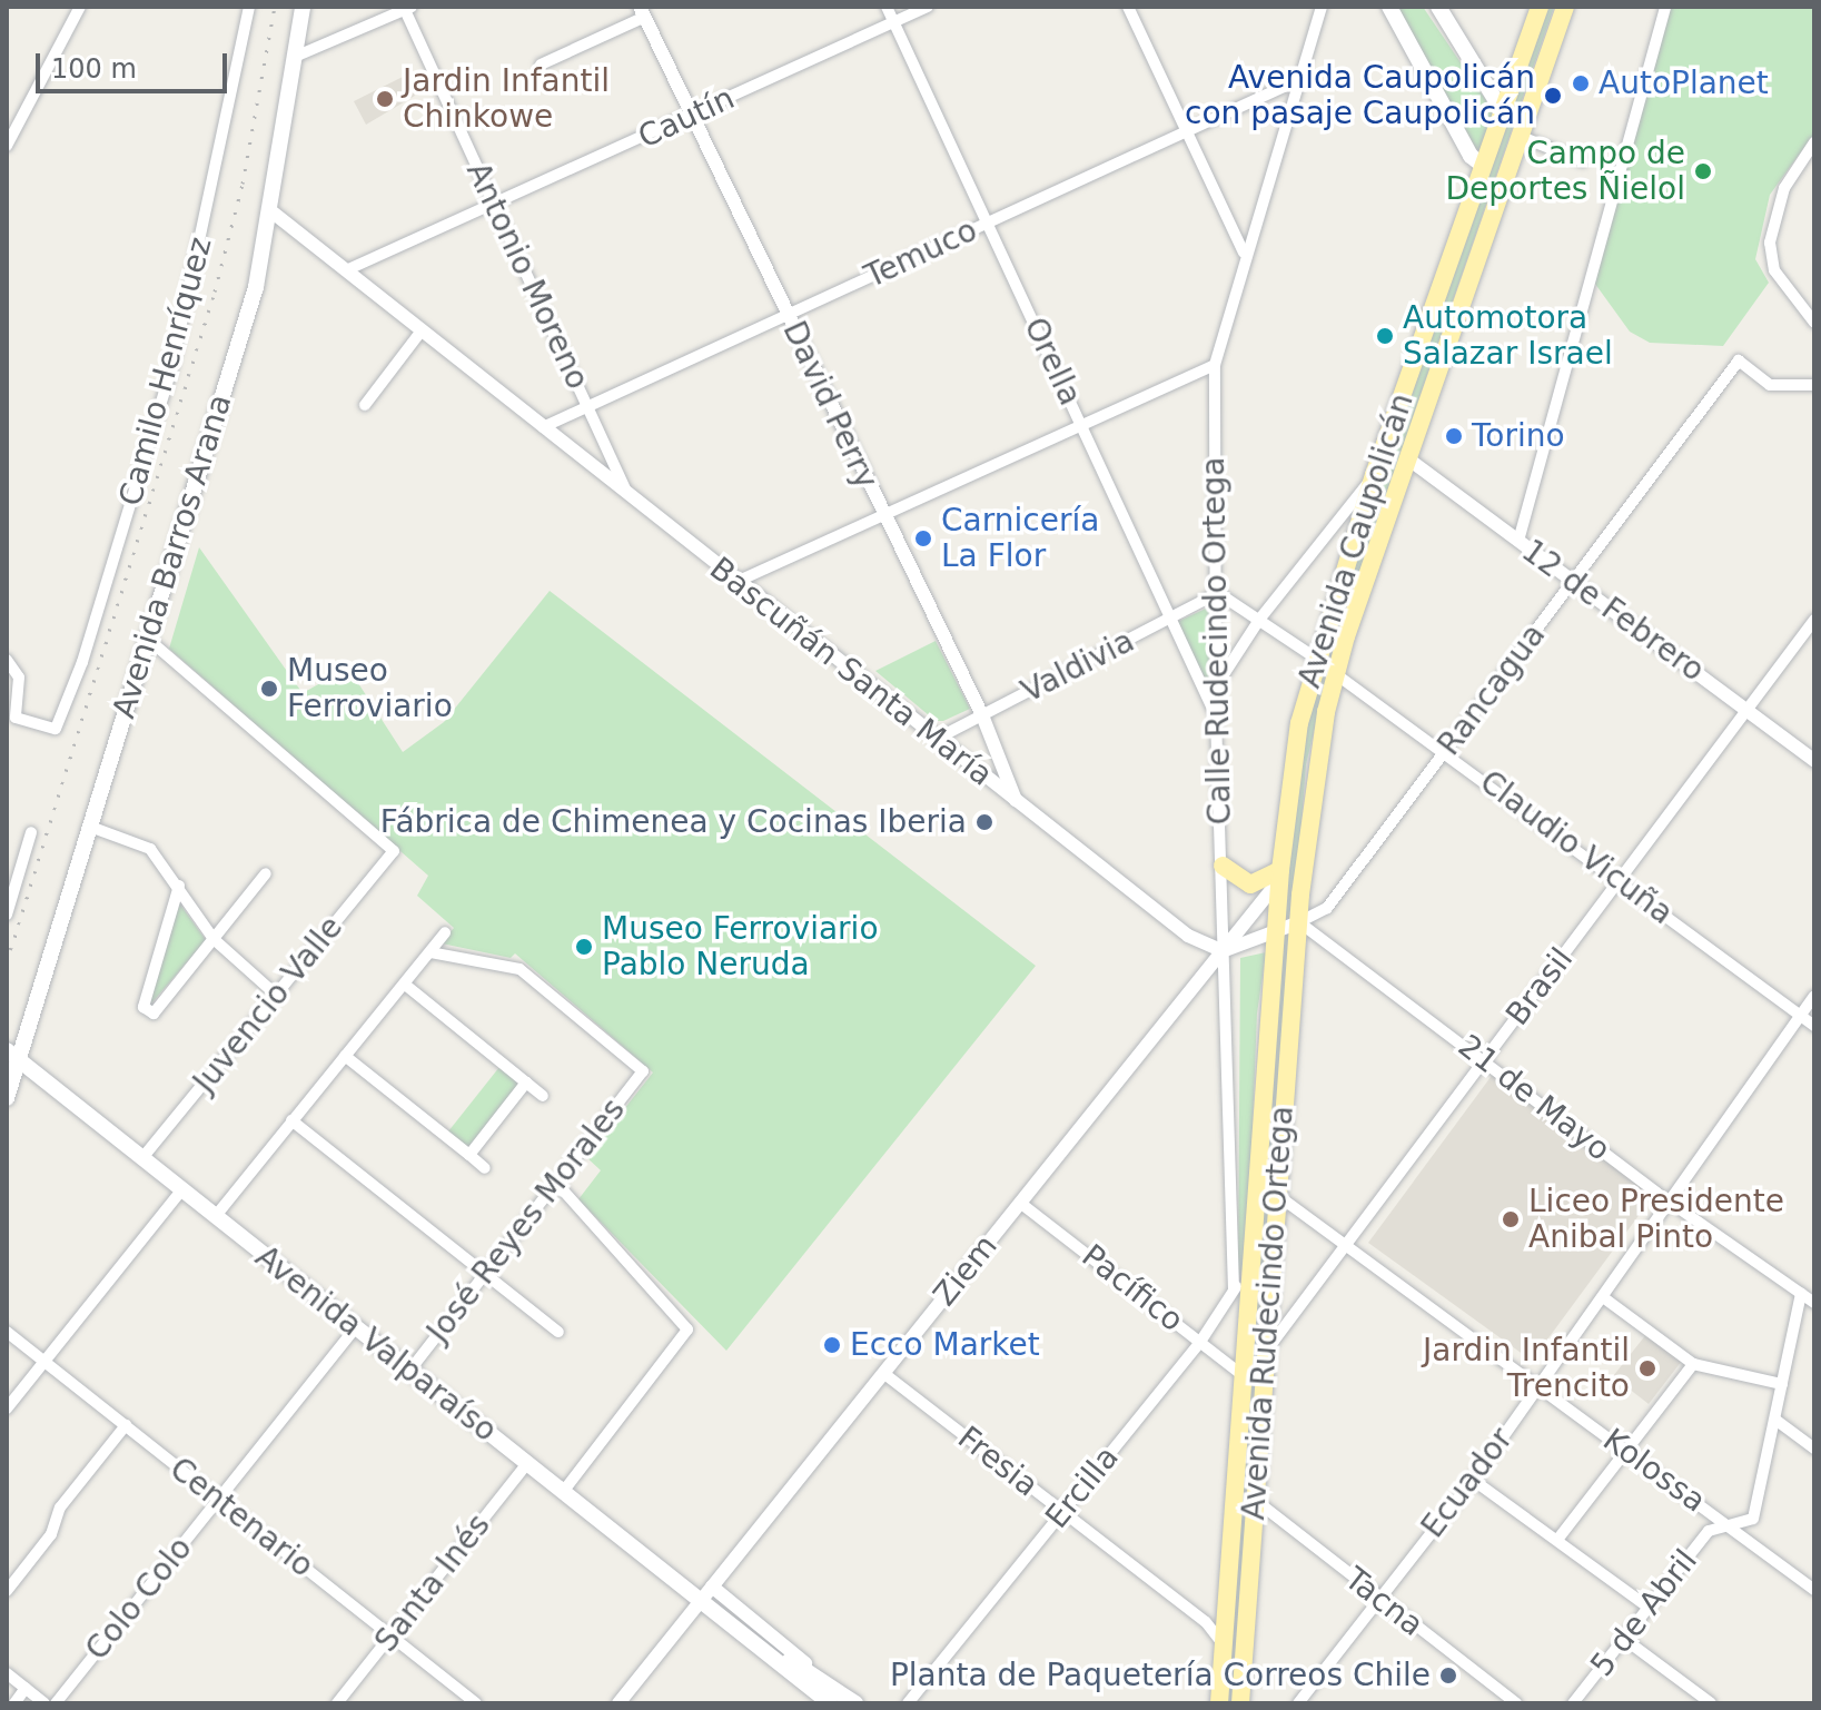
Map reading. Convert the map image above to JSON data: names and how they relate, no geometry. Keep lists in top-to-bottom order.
{
  "streets": {
    "main road": [
      "Avenida Caupolicán",
      "Avenida Barros Arana",
      "Avenida Rudecindo Ortega",
      "Avenida Valparaíso"
    ],
    "street": [
      "Cautín",
      "Temuco",
      "Antonio Moreno",
      "Orella",
      "Camilo Henríquez",
      "David Perry",
      "12 de Febrero",
      "Calle Rudecindo Ortega",
      "Valdivia",
      "Bascuñán Santa María",
      "Rancagua",
      "Claudio Vicuña",
      "Brasil",
      "Juvencio Valle",
      "21 de Mayo",
      "José Reyes Morales",
      "Ziem",
      "Pacífico",
      "Fresia",
      "Kolossa",
      "Ecuador",
      "Ercilla",
      "Centenario",
      "Santa Inés",
      "Colo Colo",
      "Tacna",
      "5 de Abril"
    ]
  },
  "crossings": [
    ["Cautín", "Antonio Moreno"],
    ["Cautín", "Orella"],
    ["Cautín", "David Perry"],
    ["Cautín", "Bascuñán Santa María"],
    ["Temuco", "Antonio Moreno"],
    ["Temuco", "Orella"],
    ["Temuco", "David Perry"],
    ["Temuco", "Calle Rudecindo Ortega"],
    ["Temuco", "Bascuñán Santa María"],
    ["Antonio Moreno", "Bascuñán Santa María"],
    ["Orella", "Calle Rudecindo Ortega"],
    ["Orella", "Valdivia"],
    ["David Perry", "Valdivia"],
    ["David Perry", "Bascuñán Santa María"],
    ["Avenida Caupolicán", "12 de Febrero"],
    ["Avenida Caupolicán", "Rancagua"],
    ["Avenida Caupolicán", "Claudio Vicuña"],
    ["Avenida Caupolicán", "21 de Mayo"],
    ["Avenida Caupolicán", "Ziem"],
    ["Avenida Caupolicán", "Avenida Rudecindo Ortega"],
    ["Avenida Barros Arana", "Bascuñán Santa María"],
    ["Avenida Barros Arana", "Juvencio Valle"],
    ["Avenida Barros Arana", "Avenida Valparaíso"],
    ["12 de Febrero", "Rancagua"],
    ["12 de Febrero", "Brasil"],
    ["Calle Rudecindo Ortega", "Valdivia"],
    ["Calle Rudecindo Ortega", "Bascuñán Santa María"],
    ["Calle Rudecindo Ortega", "Ziem"],
    ["Calle Rudecindo Ortega", "Ercilla"],
    ["Valdivia", "Bascuñán Santa María"],
    ["Bascuñán Santa María", "Ziem"],
    ["Rancagua", "Claudio Vicuña"],
    ["Rancagua", "21 de Mayo"],
    ["Rancagua", "Avenida Rudecindo Ortega"],
    ["Claudio Vicuña", "Brasil"],
    ["Claudio Vicuña", "Ecuador"],
    ["Brasil", "21 de Mayo"],
    ["Brasil", "Avenida Rudecindo Ortega"],
    ["Brasil", "Kolossa"],
    ["Juvencio Valle", "Avenida Valparaíso"],
    ["21 de Mayo", "Avenida Rudecindo Ortega"],
    ["21 de Mayo", "Ecuador"],
    ["21 de Mayo", "5 de Abril"],
    ["José Reyes Morales", "Avenida Valparaíso"],
    ["Ziem", "Pacífico"],
    ["Ziem", "Avenida Valparaíso"],
    ["Ziem", "Fresia"],
    ["Pacífico", "Avenida Rudecindo Ortega"],
    ["Pacífico", "Ercilla"],
    ["Avenida Rudecindo Ortega", "Fresia"],
    ["Avenida Rudecindo Ortega", "Kolossa"],
    ["Avenida Rudecindo Ortega", "Ercilla"],
    ["Avenida Rudecindo Ortega", "Tacna"],
    ["Avenida Valparaíso", "Santa Inés"],
    ["Avenida Valparaíso", "Colo Colo"],
    ["Fresia", "Ercilla"],
    ["Kolossa", "Ecuador"],
    ["Kolossa", "5 de Abril"],
    ["Ecuador", "Tacna"],
    ["Centenario", "Santa Inés"],
    ["Centenario", "Colo Colo"]
  ],
  "places": [
    "AutoPlanet",
    "Avenida Caupolicán con pasaje Caupolicán",
    "Jardin Infantil Chinkowe",
    "Campo de Deportes Ñielol",
    "Automotora Salazar Israel",
    "Torino",
    "Carnicería La Flor",
    "Museo Ferroviario",
    "Fábrica de Chimenea y Cocinas Iberia",
    "Museo Ferroviario Pablo Neruda",
    "Liceo Presidente Anibal Pinto",
    "Ecco Market",
    "Jardin Infantil Trencito",
    "Planta de Paquetería Correos Chile"
  ],
  "scale_bar": "100 m"
}
